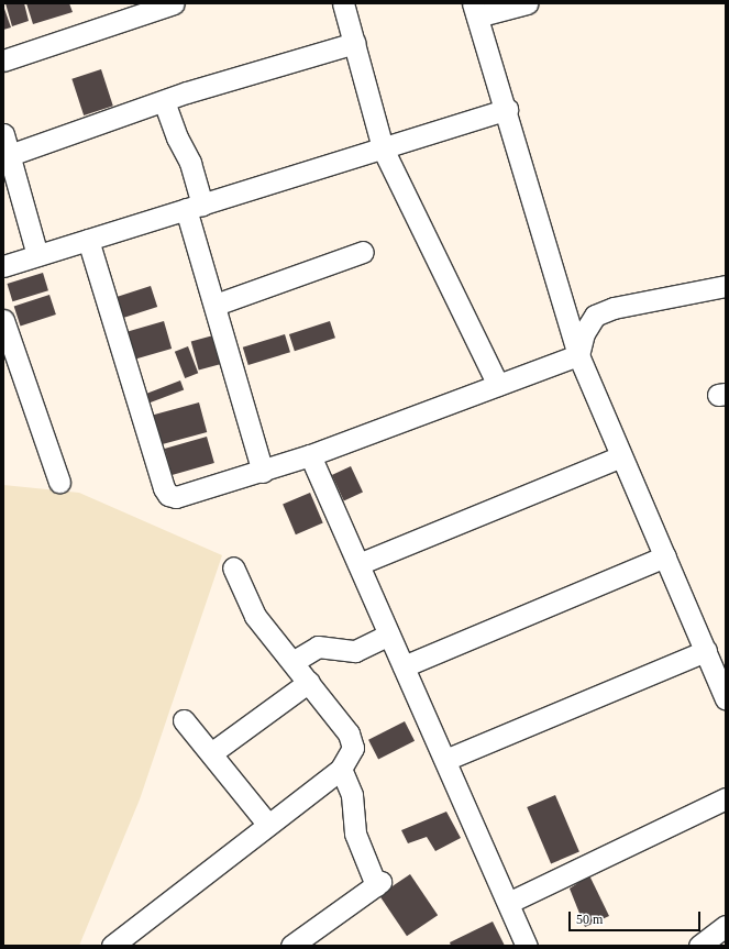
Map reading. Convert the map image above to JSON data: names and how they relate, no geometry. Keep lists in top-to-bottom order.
{
  "scale_bar": "50 m"
}
